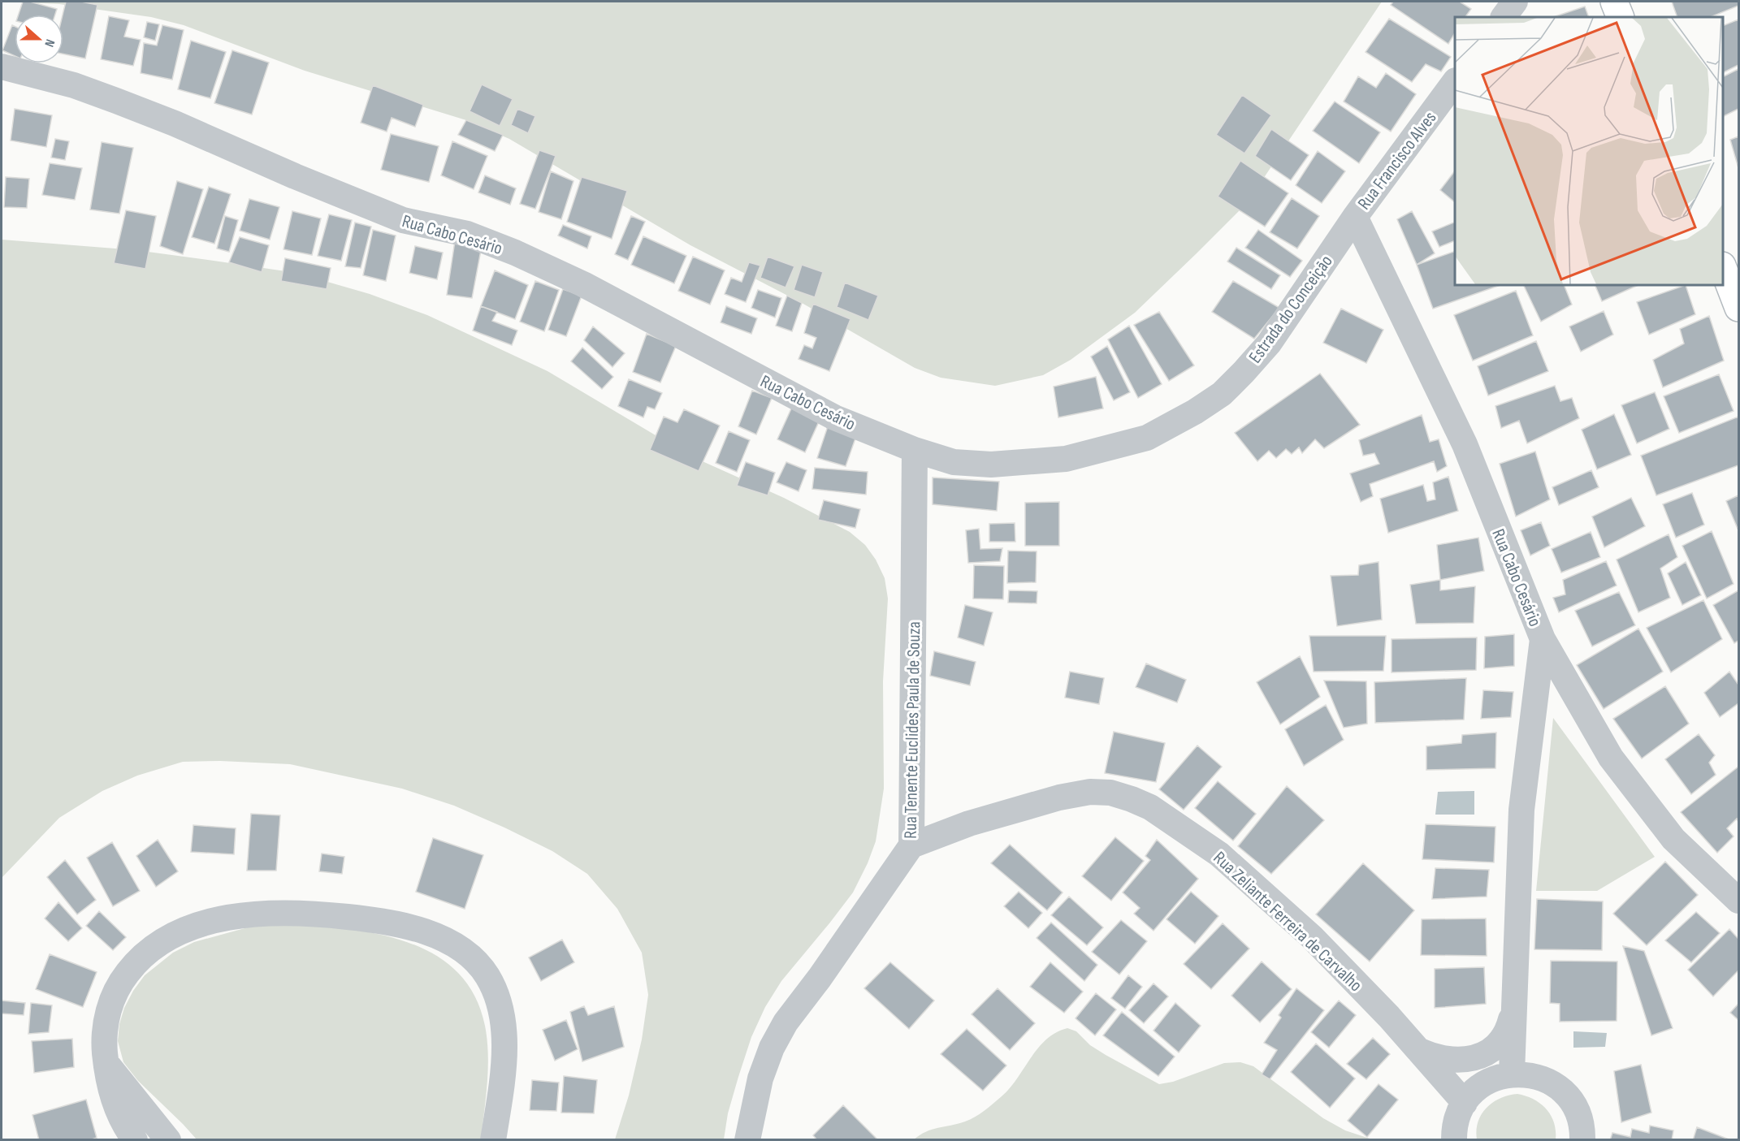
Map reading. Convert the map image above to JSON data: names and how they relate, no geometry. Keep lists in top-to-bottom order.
{
  "streets": {
    "street": [
      "Rua Francisco Alves",
      "Rua Cabo Cesário",
      "Estrada do Conceição",
      "Rua Tenente Euclides Paula de Souza",
      "Rua Zeliante Ferreira de Carvalho"
    ]
  },
  "crossings": [
    ["Rua Francisco Alves", "Rua Cabo Cesário"],
    ["Rua Francisco Alves", "Estrada do Conceição"],
    ["Rua Cabo Cesário", "Estrada do Conceição"],
    ["Rua Cabo Cesário", "Rua Tenente Euclides Paula de Souza"],
    ["Estrada do Conceição", "Rua Tenente Euclides Paula de Souza"],
    ["Rua Tenente Euclides Paula de Souza", "Rua Zeliante Ferreira de Carvalho"]
  ],
  "north": "right"
}
